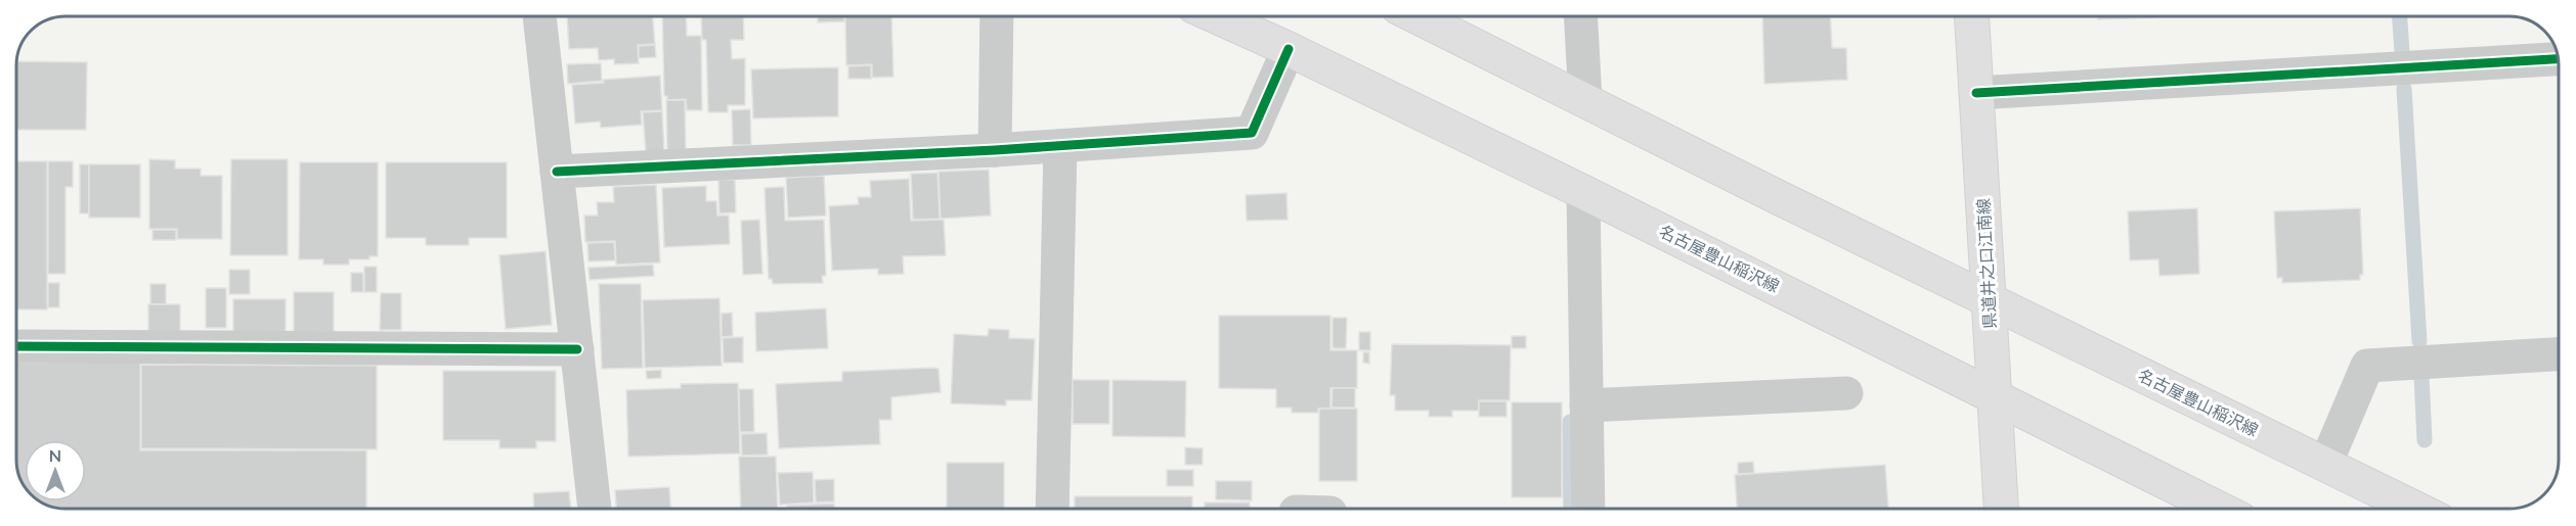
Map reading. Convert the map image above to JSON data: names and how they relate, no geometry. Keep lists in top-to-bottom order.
{
  "streets": {
    "main road": ["名古屋豊山稲沢線", "県道井之口江南線"]
  },
  "crossings": [
    ["名古屋豊山稲沢線", "県道井之口江南線"]
  ],
  "north": "top"
}
